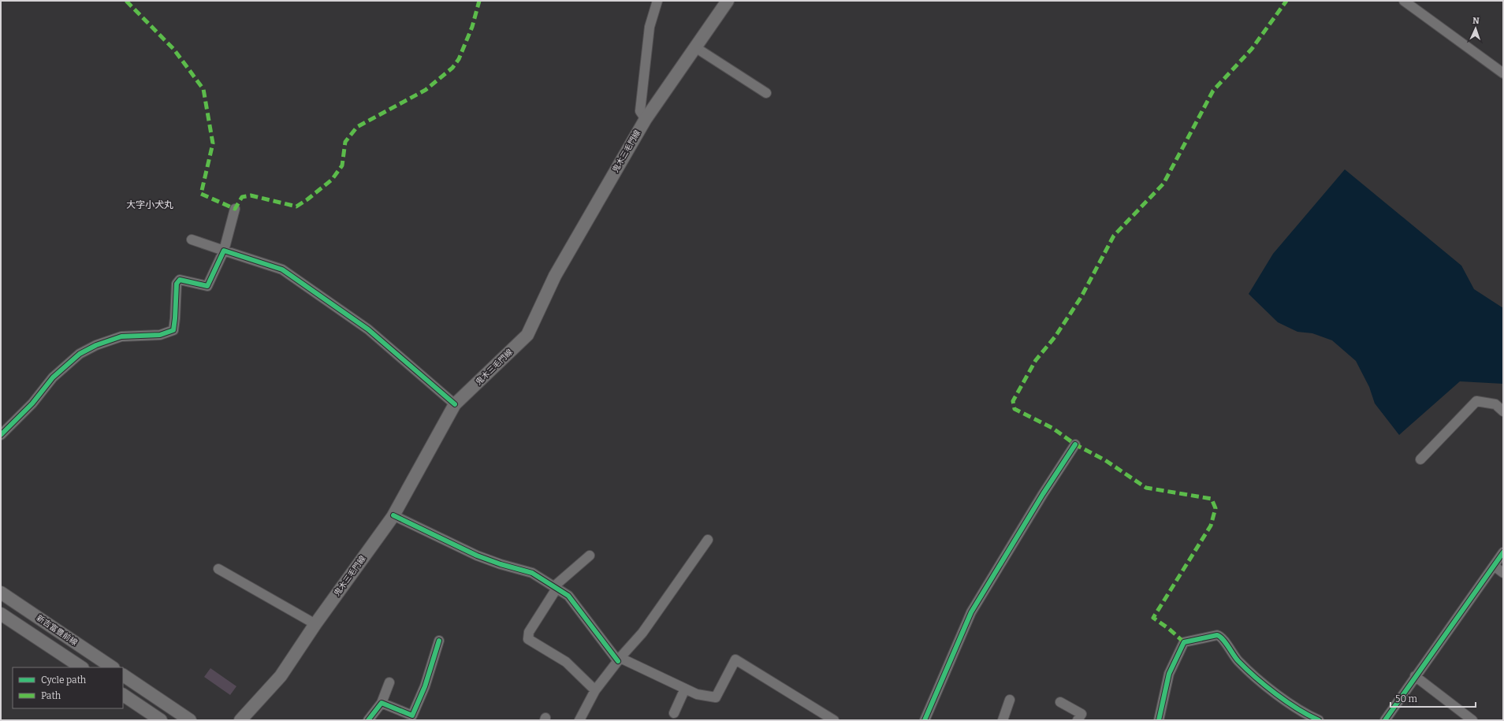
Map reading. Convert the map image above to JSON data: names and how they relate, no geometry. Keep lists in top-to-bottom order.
{
  "streets": {
    "main road": ["鬼木三毛門線", "新吉富豊前線"]
  },
  "districts": ["大字小犬丸"],
  "legend": ["Cycle path", "Path"],
  "scale_bar": "50 m",
  "north": "top"
}
